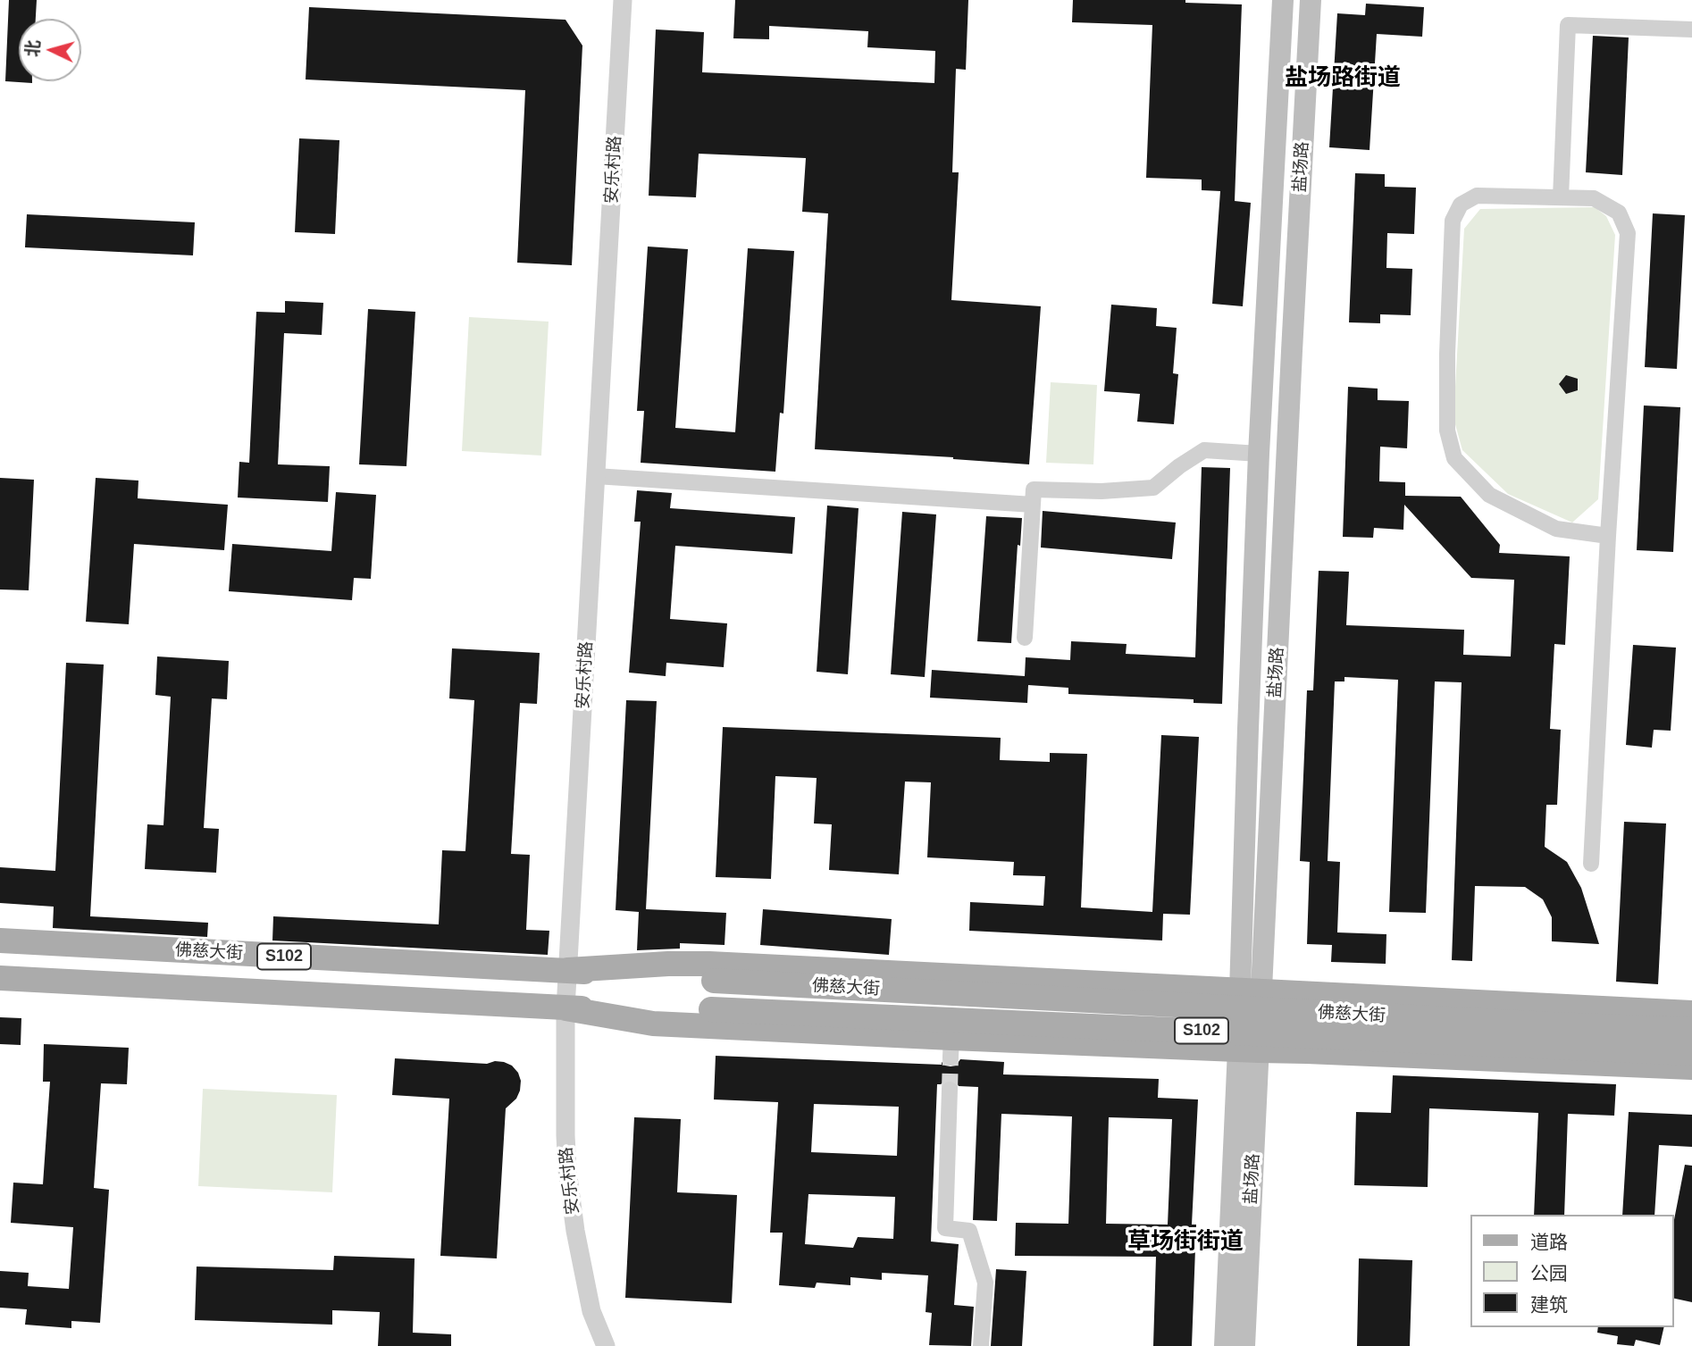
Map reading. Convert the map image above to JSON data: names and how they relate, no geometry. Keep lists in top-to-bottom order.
{
  "streets": {
    "main road": ["盐场路", "佛慈大街", "S102"],
    "street": ["安乐村路"]
  },
  "crossings": [
    ["安乐村路", "佛慈大街"]
  ],
  "districts": ["盐场路街道", "草场街街道"],
  "legend": ["道路", "公园", "建筑"],
  "north": "left"
}
